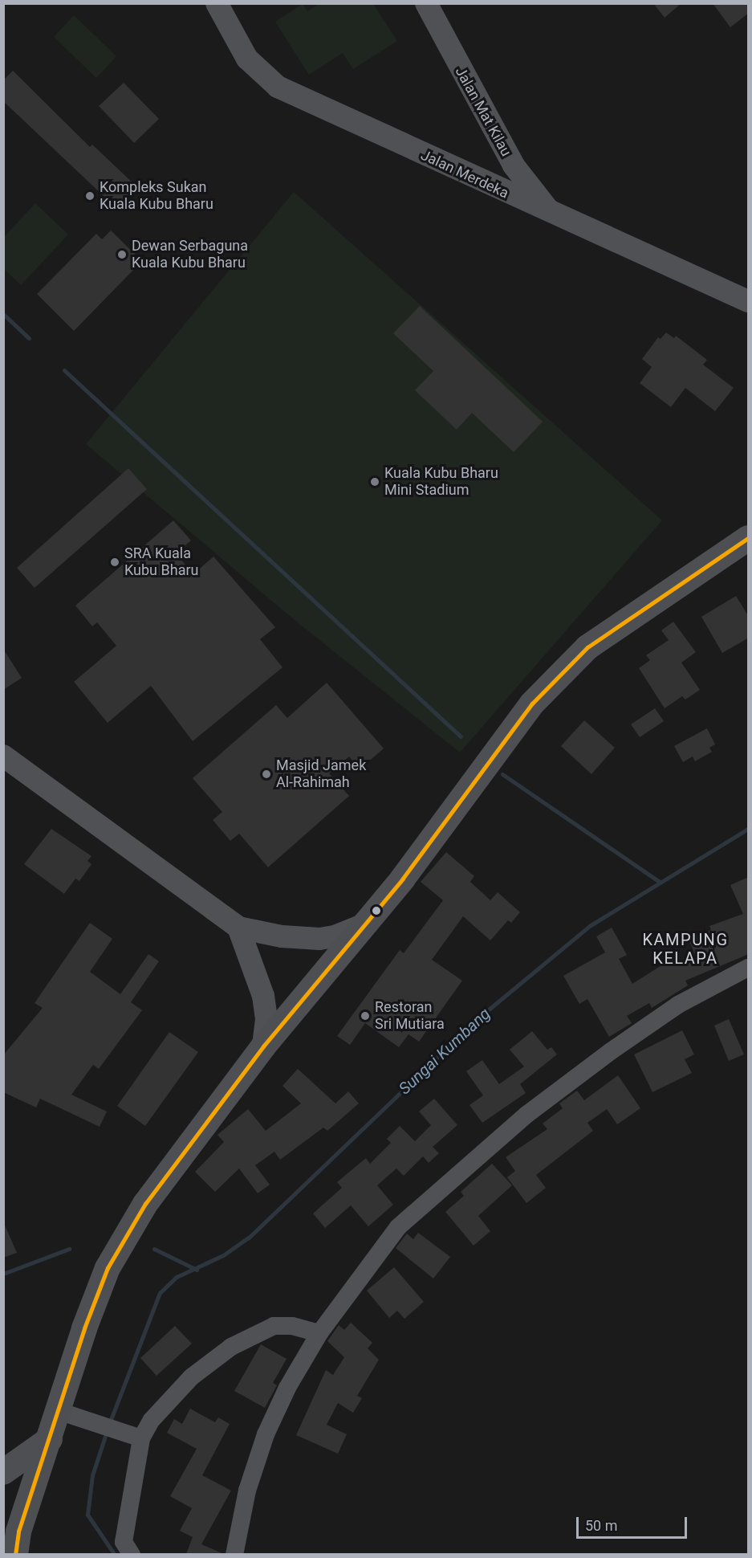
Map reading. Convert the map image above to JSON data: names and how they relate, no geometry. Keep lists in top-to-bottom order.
{
  "streets": {
    "street": ["Jalan Mat Kilau", "Jalan Merdeka"]
  },
  "crossings": [
    ["Jalan Mat Kilau", "Jalan Merdeka"]
  ],
  "districts": ["KAMPUNG KELAPA"],
  "water": ["Sungai Kumbang"],
  "places": [
    "Kompleks Sukan Kuala Kubu Bharu",
    "Dewan Serbaguna Kuala Kubu Bharu",
    "Kuala Kubu Bharu Mini Stadium",
    "SRA Kuala Kubu Bharu",
    "Masjid Jamek Al-Rahimah",
    "Restoran Sri Mutiara"
  ],
  "scale_bar": "50 m"
}
